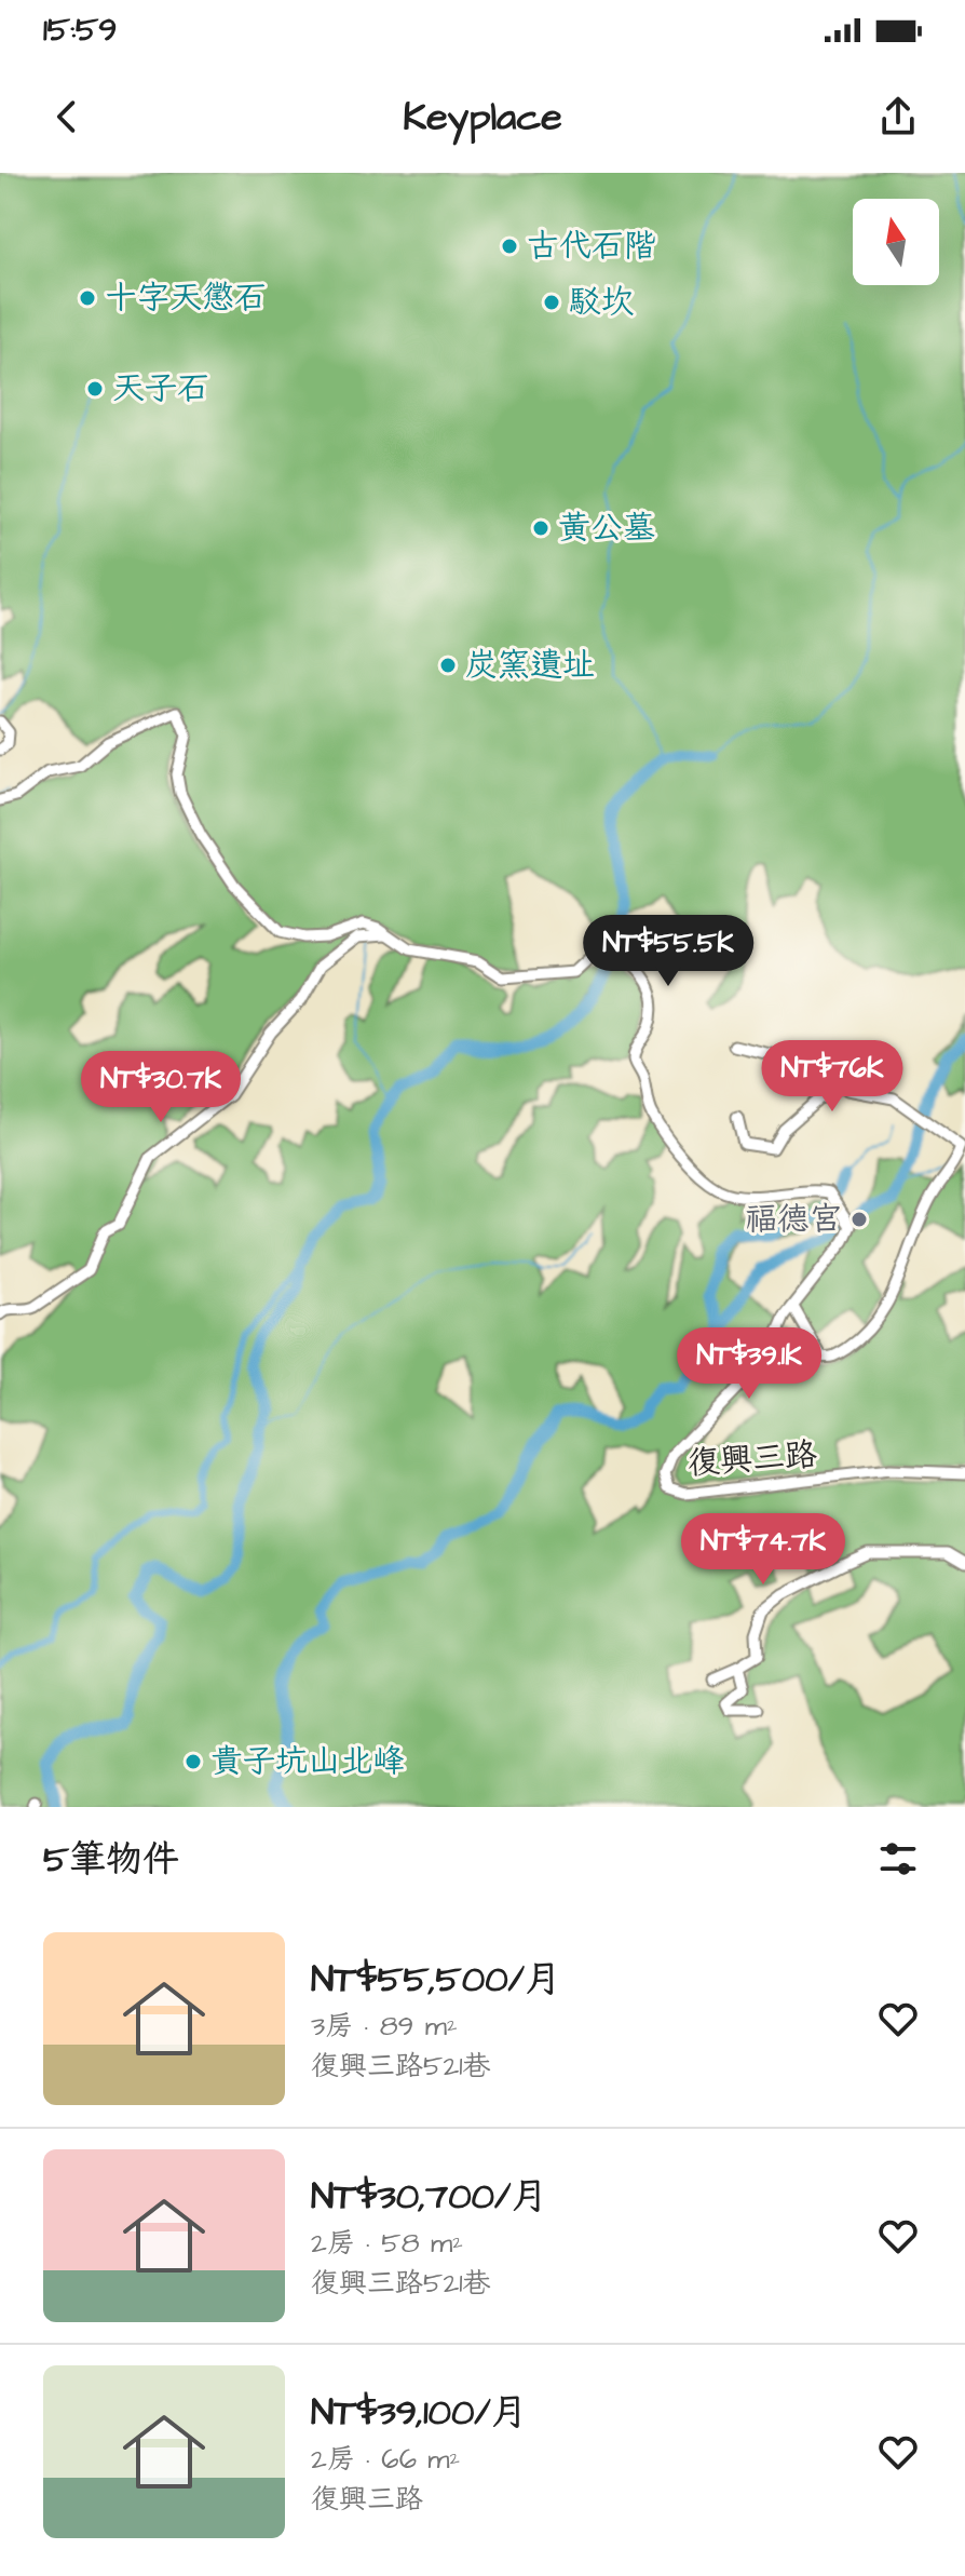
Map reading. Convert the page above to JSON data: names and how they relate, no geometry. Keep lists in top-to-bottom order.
{
  "streets": {
    "street": ["復興三路"]
  },
  "places": [
    "古代石階",
    "十字天懲石",
    "駁坎",
    "天子石",
    "黃公墓",
    "炭窯遺址",
    "福德宮",
    "貴子坑山北峰"
  ],
  "north": "top",
  "page": {
    "status": "15:59",
    "header": "Keyplace",
    "price": [
      "NT$55.5K",
      "NT$76K",
      "NT$30.7K",
      "NT$39.1K",
      "NT$74.7K"
    ],
    "heading": "5筆物件",
    "list": [
      {
        "name": "NT$55,500/月",
        "note": "3房 · 89 m² · 復興三路521巷"
      },
      {
        "name": "NT$30,700/月",
        "note": "2房 · 58 m² · 復興三路521巷"
      },
      {
        "name": "NT$39,100/月",
        "note": "2房 · 66 m² · 復興三路"
      }
    ]
  }
}
